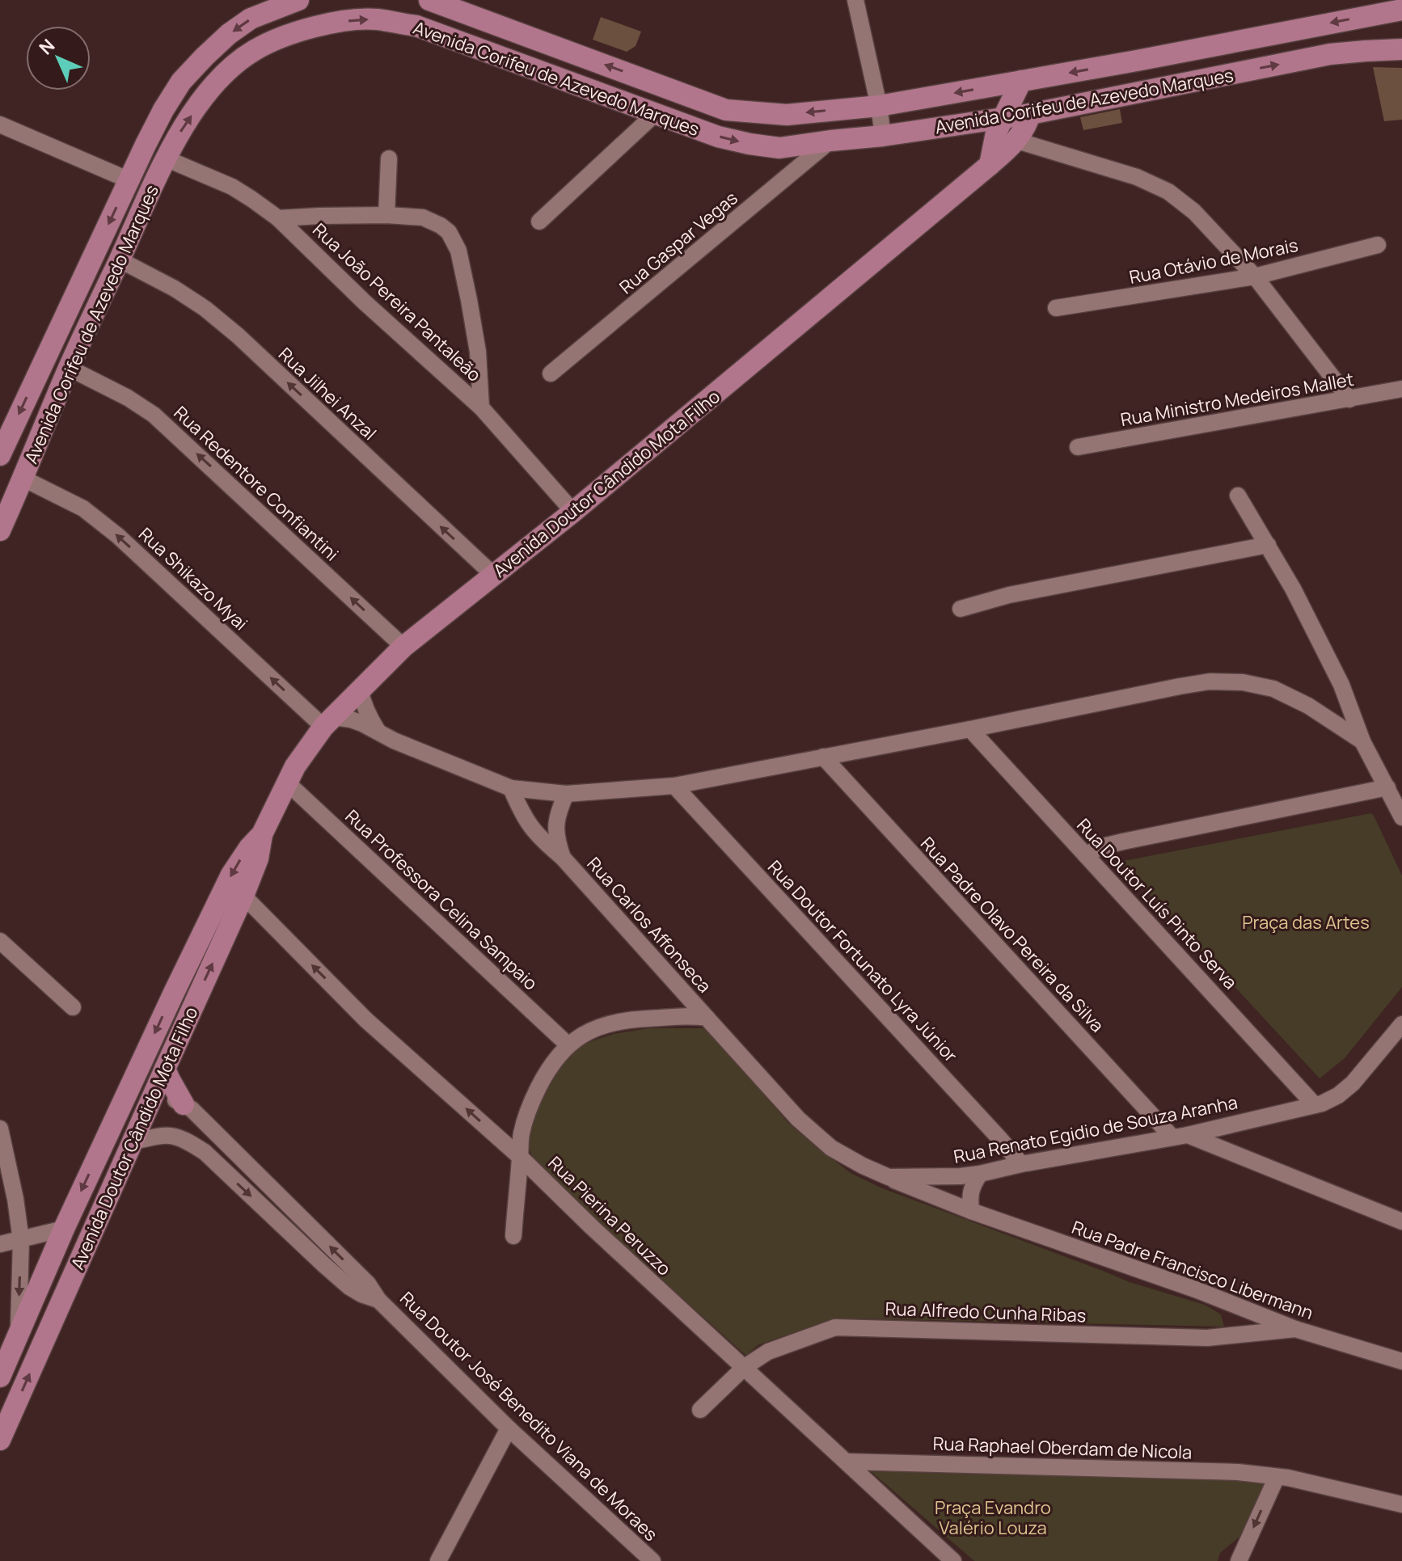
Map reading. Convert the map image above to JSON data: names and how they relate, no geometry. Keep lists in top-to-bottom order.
{
  "streets": {
    "main road": ["Avenida Corifeu de Azevedo Marques", "Avenida Doutor Cândido Mota Filho"],
    "street": [
      "Rua Gaspar Vegas",
      "Rua Otávio de Morais",
      "Rua João Pereira Pantaleão",
      "Rua Jilhei Anzal",
      "Rua Ministro Medeiros Mallet",
      "Rua Redentore Confiantini",
      "Rua Shikazo Myai",
      "Rua Professora Celina Sampaio",
      "Rua Doutor Luís Pinto Serva",
      "Rua Carlos Affonseca",
      "Rua Padre Olavo Pereira da Silva",
      "Rua Doutor Fortunato Lyra Júnior",
      "Rua Renato Egidio de Souza Aranha",
      "Rua Pierina Peruzzo",
      "Rua Padre Francisco Libermann",
      "Rua Alfredo Cunha Ribas",
      "Rua Doutor José Benedito Viana de Moraes",
      "Rua Raphael Oberdam de Nicola"
    ]
  },
  "crossings": [
    ["Avenida Corifeu de Azevedo Marques", "Rua Gaspar Vegas"],
    ["Avenida Corifeu de Azevedo Marques", "Rua João Pereira Pantaleão"],
    ["Avenida Corifeu de Azevedo Marques", "Rua Jilhei Anzal"],
    ["Avenida Corifeu de Azevedo Marques", "Rua Redentore Confiantini"],
    ["Avenida Corifeu de Azevedo Marques", "Avenida Doutor Cândido Mota Filho"],
    ["Avenida Corifeu de Azevedo Marques", "Rua Shikazo Myai"],
    ["Rua João Pereira Pantaleão", "Avenida Doutor Cândido Mota Filho"],
    ["Rua Jilhei Anzal", "Avenida Doutor Cândido Mota Filho"],
    ["Rua Redentore Confiantini", "Avenida Doutor Cândido Mota Filho"],
    ["Avenida Doutor Cândido Mota Filho", "Rua Shikazo Myai"],
    ["Avenida Doutor Cândido Mota Filho", "Rua Professora Celina Sampaio"],
    ["Avenida Doutor Cândido Mota Filho", "Rua Pierina Peruzzo"],
    ["Avenida Doutor Cândido Mota Filho", "Rua Doutor José Benedito Viana de Moraes"],
    ["Rua Doutor Luís Pinto Serva", "Rua Renato Egidio de Souza Aranha"],
    ["Rua Carlos Affonseca", "Rua Renato Egidio de Souza Aranha"],
    ["Rua Padre Olavo Pereira da Silva", "Rua Renato Egidio de Souza Aranha"],
    ["Rua Doutor Fortunato Lyra Júnior", "Rua Renato Egidio de Souza Aranha"],
    ["Rua Renato Egidio de Souza Aranha", "Rua Padre Francisco Libermann"],
    ["Rua Pierina Peruzzo", "Rua Alfredo Cunha Ribas"],
    ["Rua Pierina Peruzzo", "Rua Raphael Oberdam de Nicola"],
    ["Rua Padre Francisco Libermann", "Rua Alfredo Cunha Ribas"]
  ],
  "one_way": [
    "Rua Jilhei Anzal",
    "Rua Redentore Confiantini",
    "Rua Shikazo Myai",
    "Rua Pierina Peruzzo"
  ],
  "parks": ["Praça das Artes", "Praça Evandro Valério Louza"],
  "north": "top left"
}
